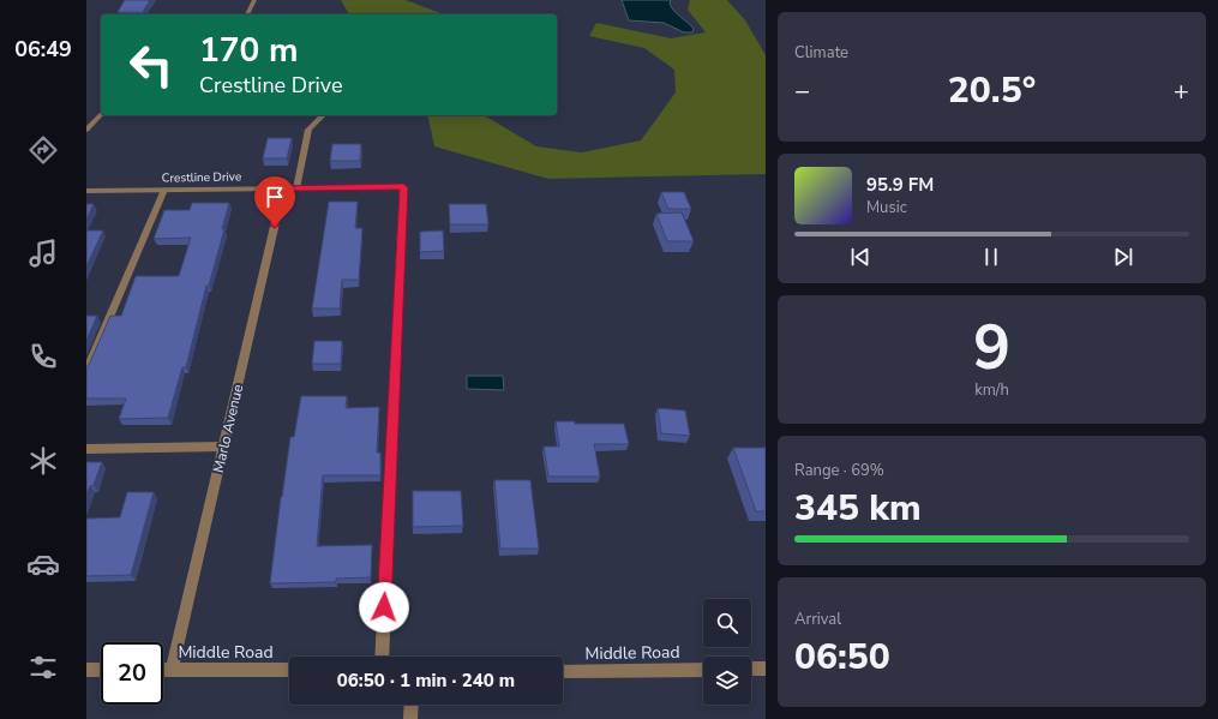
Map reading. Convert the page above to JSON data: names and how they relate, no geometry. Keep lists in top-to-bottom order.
{
  "streets": {
    "street": ["Crestline Drive", "Marlo Avenue", "Middle Road"]
  },
  "crossings": [
    ["Crestline Drive", "Marlo Avenue"],
    ["Marlo Avenue", "Middle Road"]
  ],
  "page": {
    "tabs": "06:49",
    "tile": [
      "Climate",
      ["9", "km/h"],
      ["Range · 69%", "345 km"],
      ["Arrival", "06:50"]
    ],
    "turn": ["170 m", "Crestline Drive"],
    "heat": ["−", "20.5°", "+"],
    "song": ["95.9 FM", "Music"],
    "limit": "20",
    "trip": "06:50 · 1 min · 240 m"
  }
}
